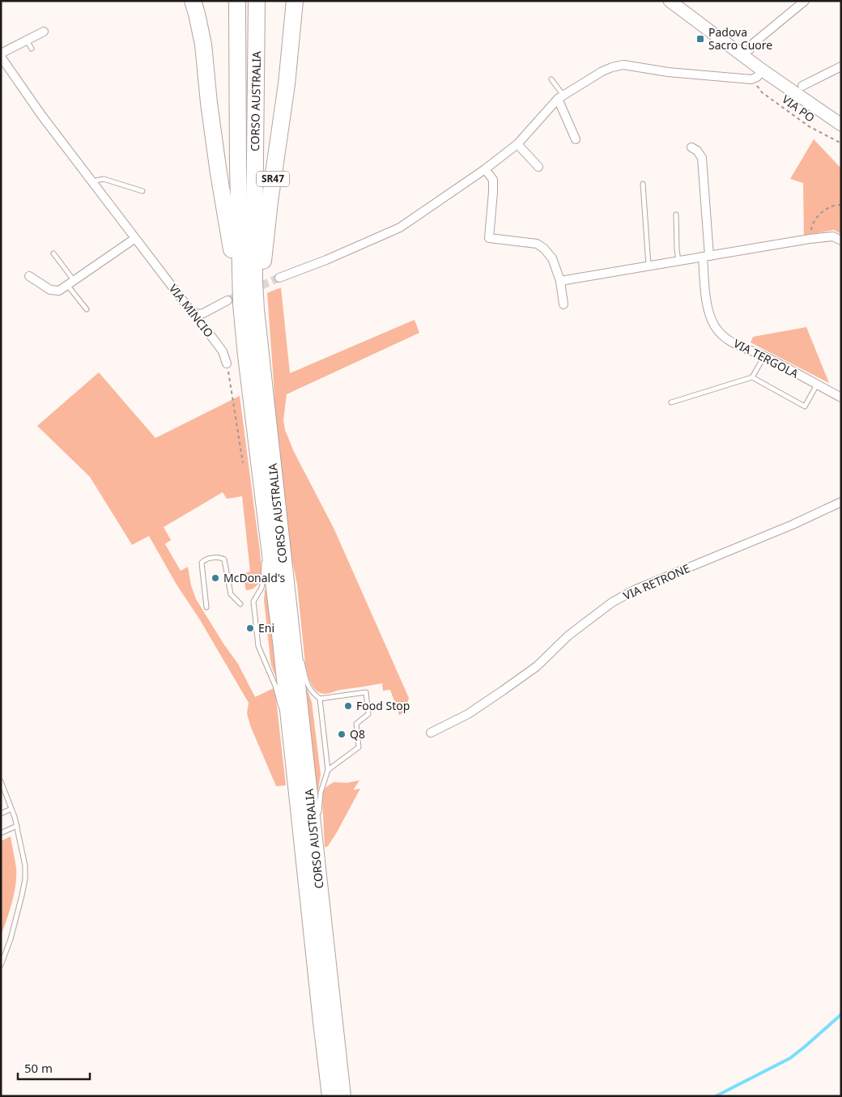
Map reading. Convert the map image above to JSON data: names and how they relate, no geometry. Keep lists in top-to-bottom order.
{
  "streets": {
    "highway": ["CORSO AUSTRALIA", "SR47"],
    "street": ["VIA MINCIO", "VIA TERGOLA", "VIA RETRONE"],
    "path": ["VIA PO"]
  },
  "crossings": [
    ["CORSO AUSTRALIA", "SR47"]
  ],
  "places": {
    "transit": ["Padova Sacro Cuore"],
    "other": [
      "McDonald's",
      "Eni",
      "Food Stop",
      "Q8"
    ]
  },
  "scale_bar": "50 m"
}
